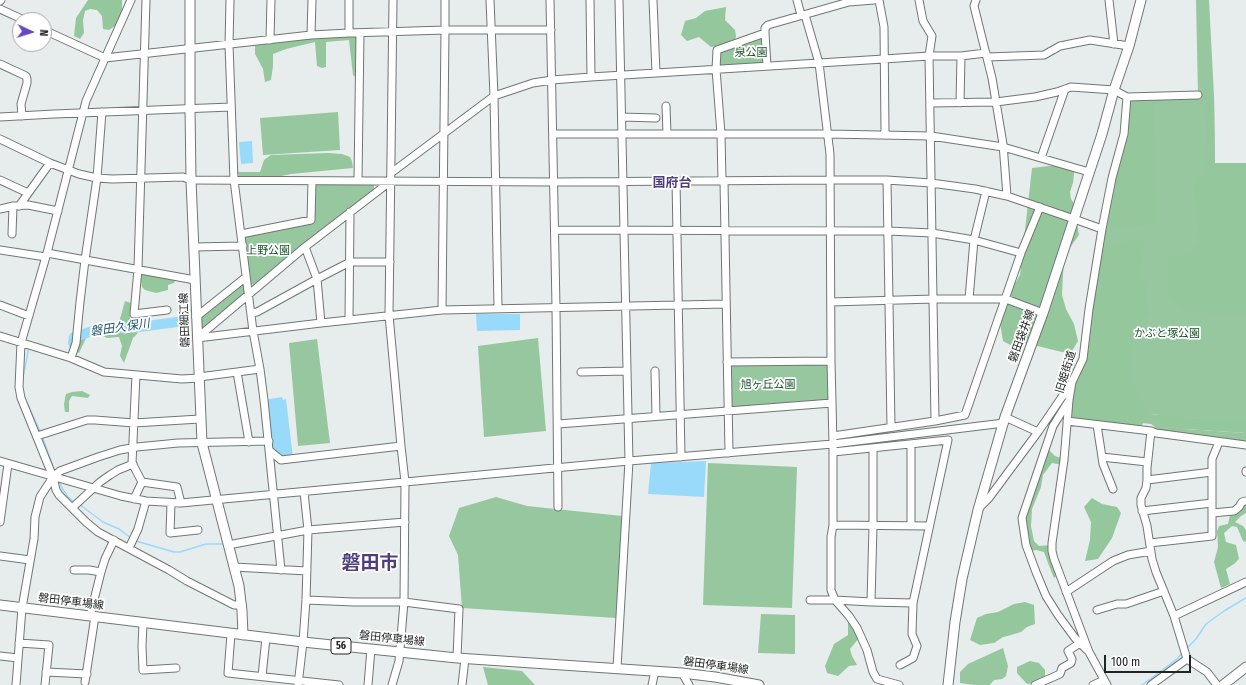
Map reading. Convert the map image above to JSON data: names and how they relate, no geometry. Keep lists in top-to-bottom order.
{
  "streets": {
    "main road": [
      "磐田細江線",
      "磐田袋井線",
      "磐田停車場線",
      "56"
    ],
    "street": ["旧姫街道"]
  },
  "crossings": [
    ["磐田細江線", "磐田停車場線"]
  ],
  "districts": ["国府台", "磐田市"],
  "water": ["磐田久保川"],
  "parks": [
    "泉公園",
    "上野公園",
    "かぶと塚公園",
    "旭ヶ丘公園"
  ],
  "scale_bar": "100 m",
  "north": "right"
}
